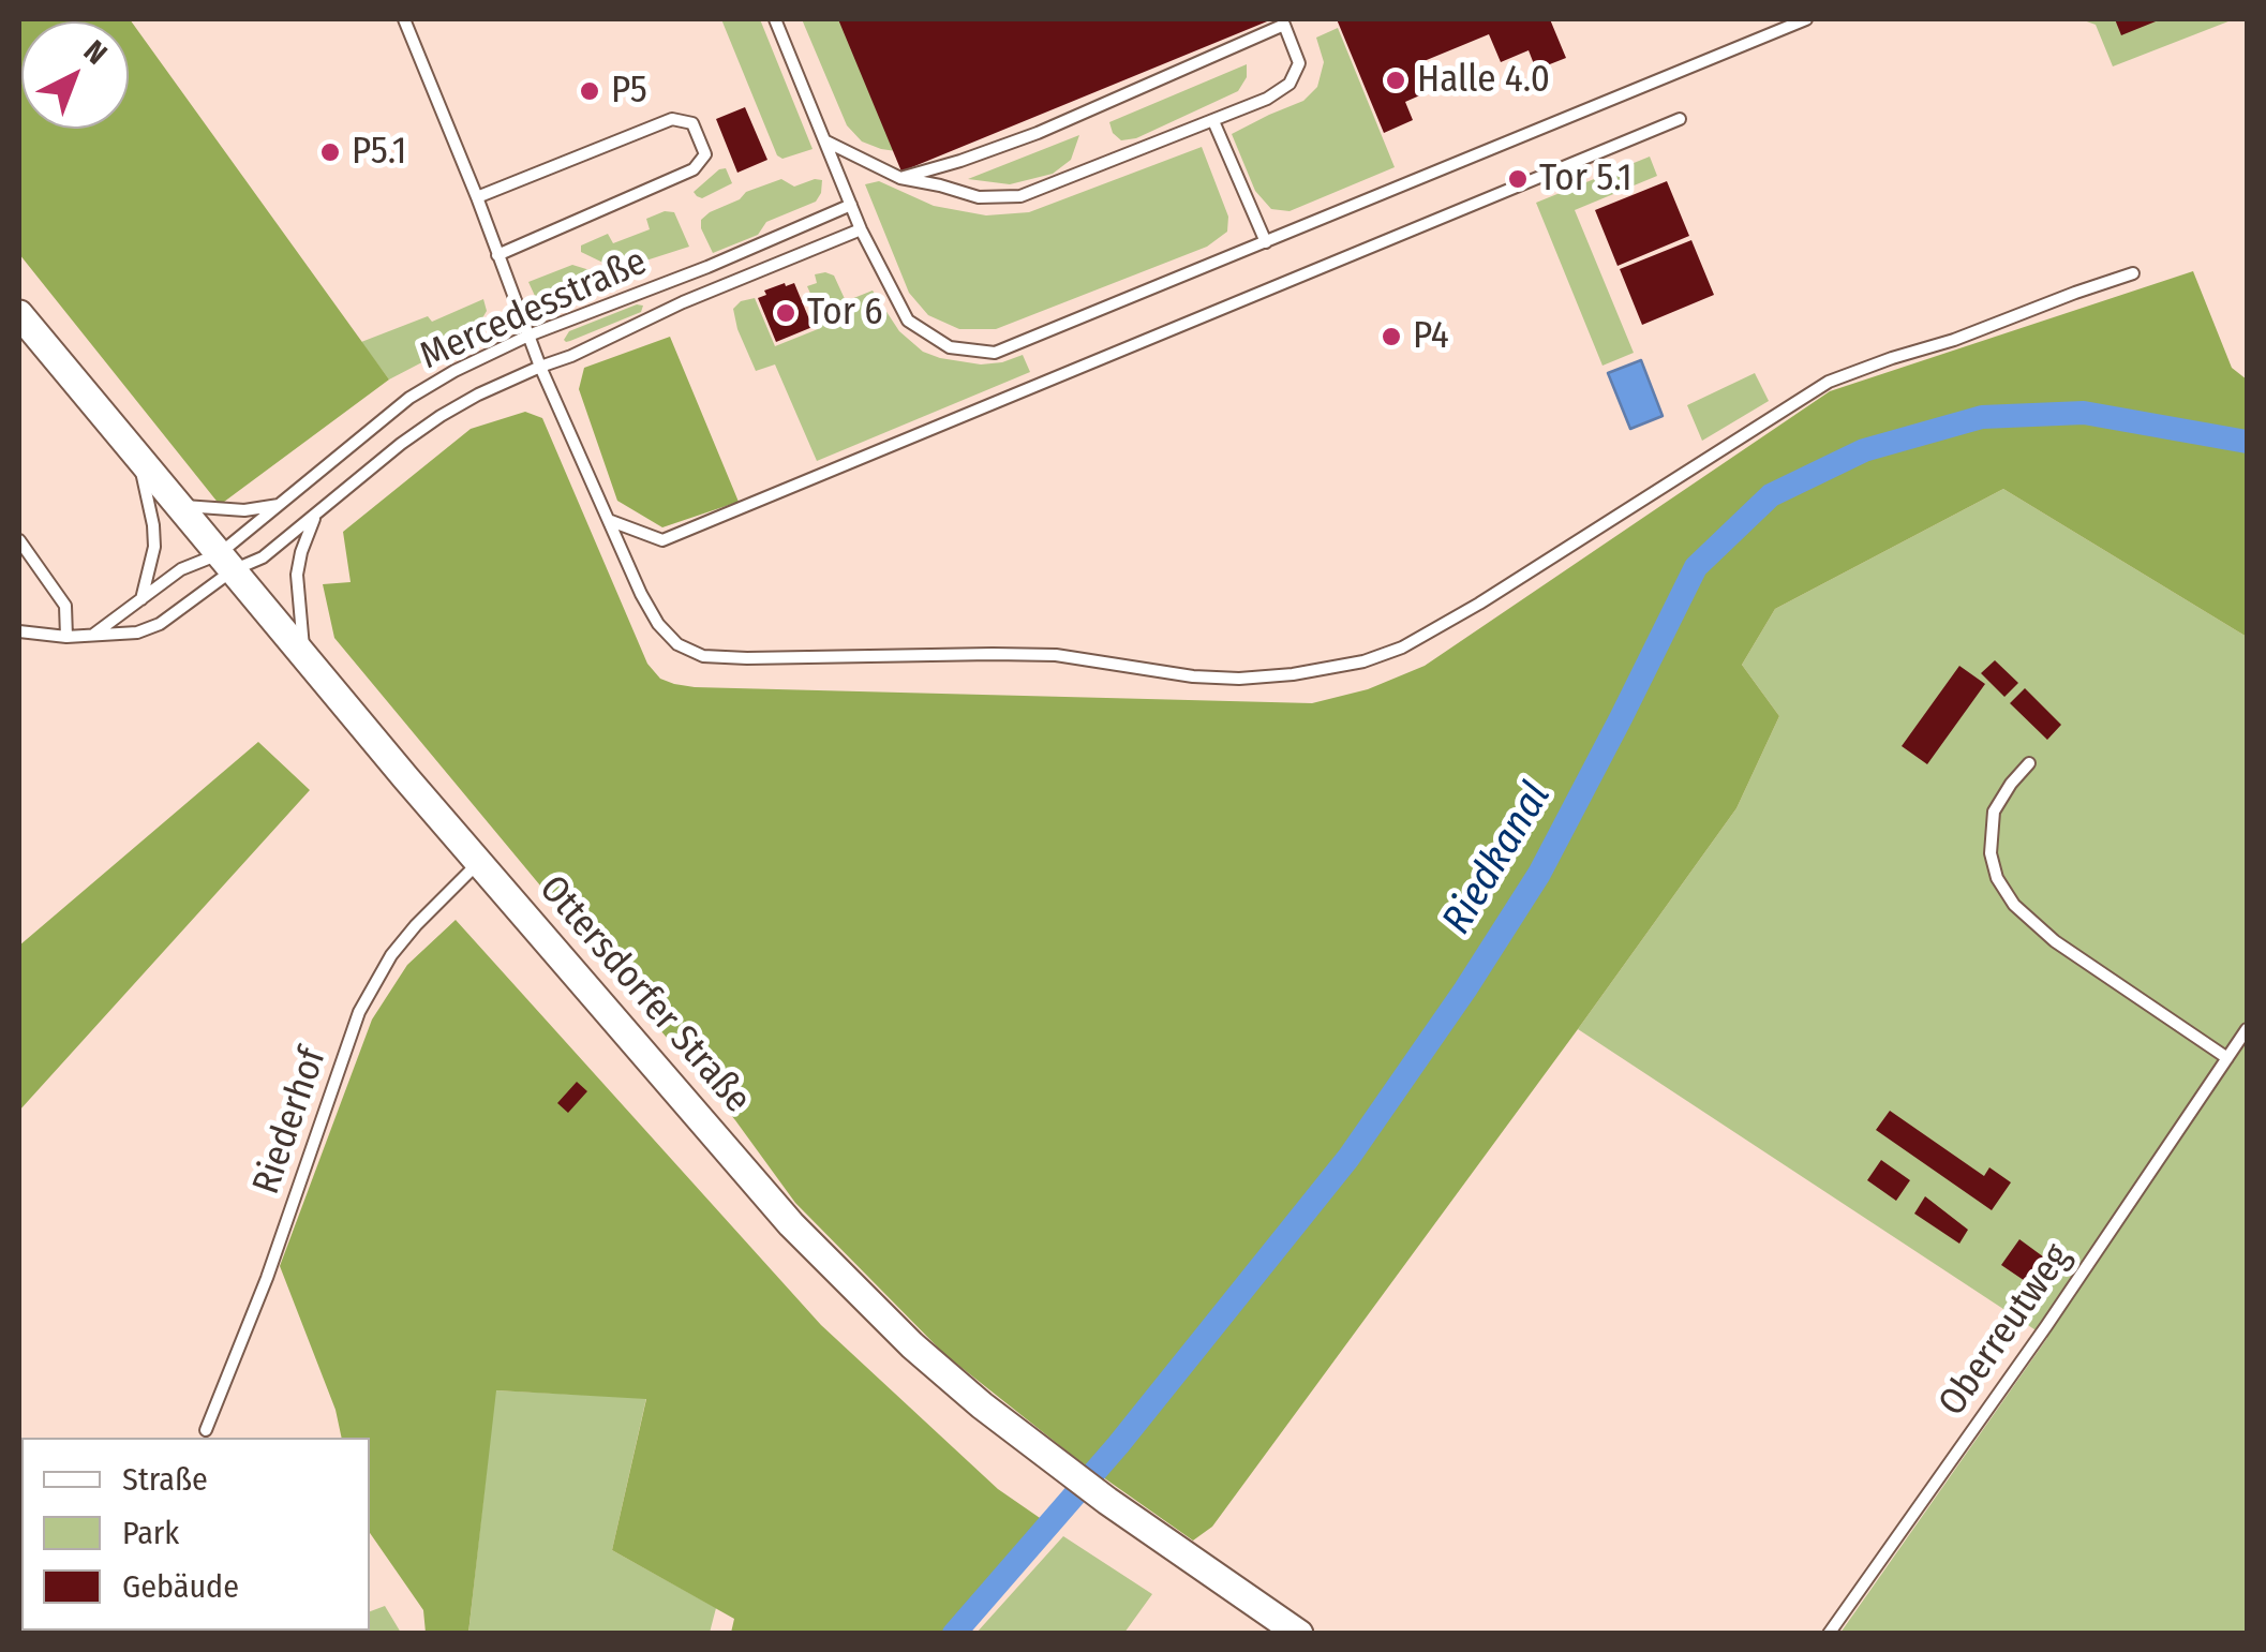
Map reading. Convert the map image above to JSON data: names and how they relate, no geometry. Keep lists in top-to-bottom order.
{
  "streets": {
    "street": ["Ottersdorfer Straße"],
    "lane": ["Mercedesstraße", "Riederhof", "Oberreutweg"]
  },
  "crossings": [
    ["Mercedesstraße", "Ottersdorfer Straße"],
    ["Ottersdorfer Straße", "Riederhof"]
  ],
  "water": ["Riedkanal"],
  "places": [
    "Halle 4.0",
    "P5",
    "P5.1",
    "Tor 5.1",
    "Tor 6",
    "P4"
  ],
  "legend": ["Straße", "Park", "Gebäude"],
  "north": "top right"
}
